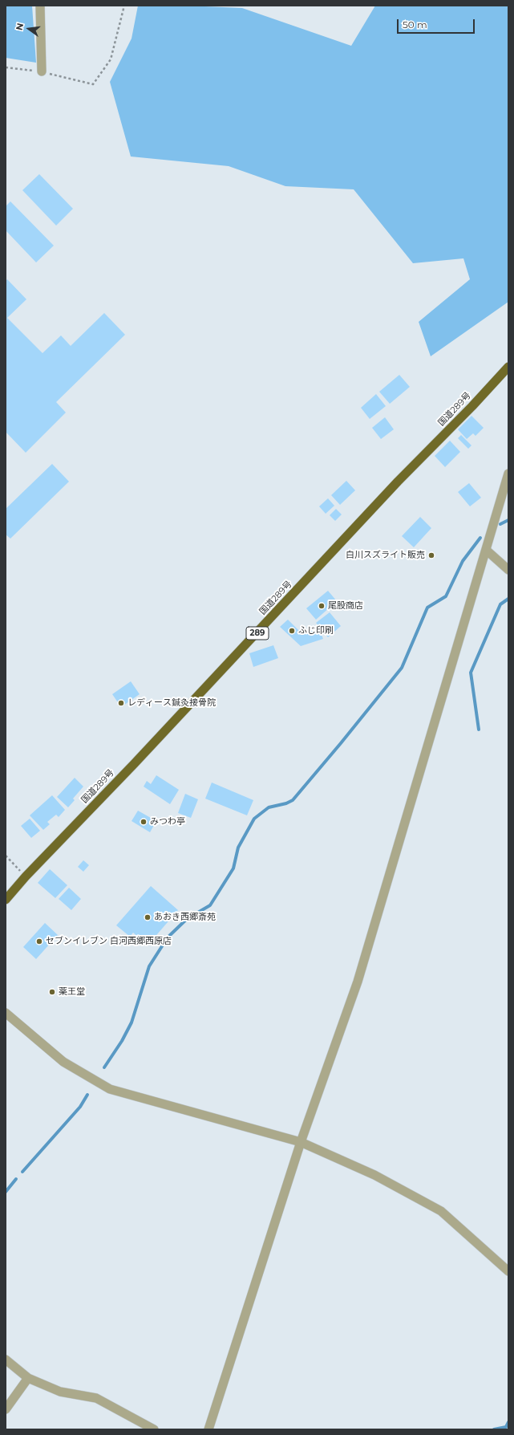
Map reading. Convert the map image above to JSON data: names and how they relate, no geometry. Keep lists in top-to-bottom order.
{
  "streets": {
    "highway": ["国道289号", "289"]
  },
  "places": [
    "白川スズライト販売",
    "尾股商店",
    "ふじ印刷",
    "レディース鍼灸接骨院",
    "みつわ亭",
    "あおき西郷斎苑",
    "セブンイレブン 白河西郷西原店",
    "薬王堂"
  ],
  "scale_bar": "50 m",
  "north": "left"
}
